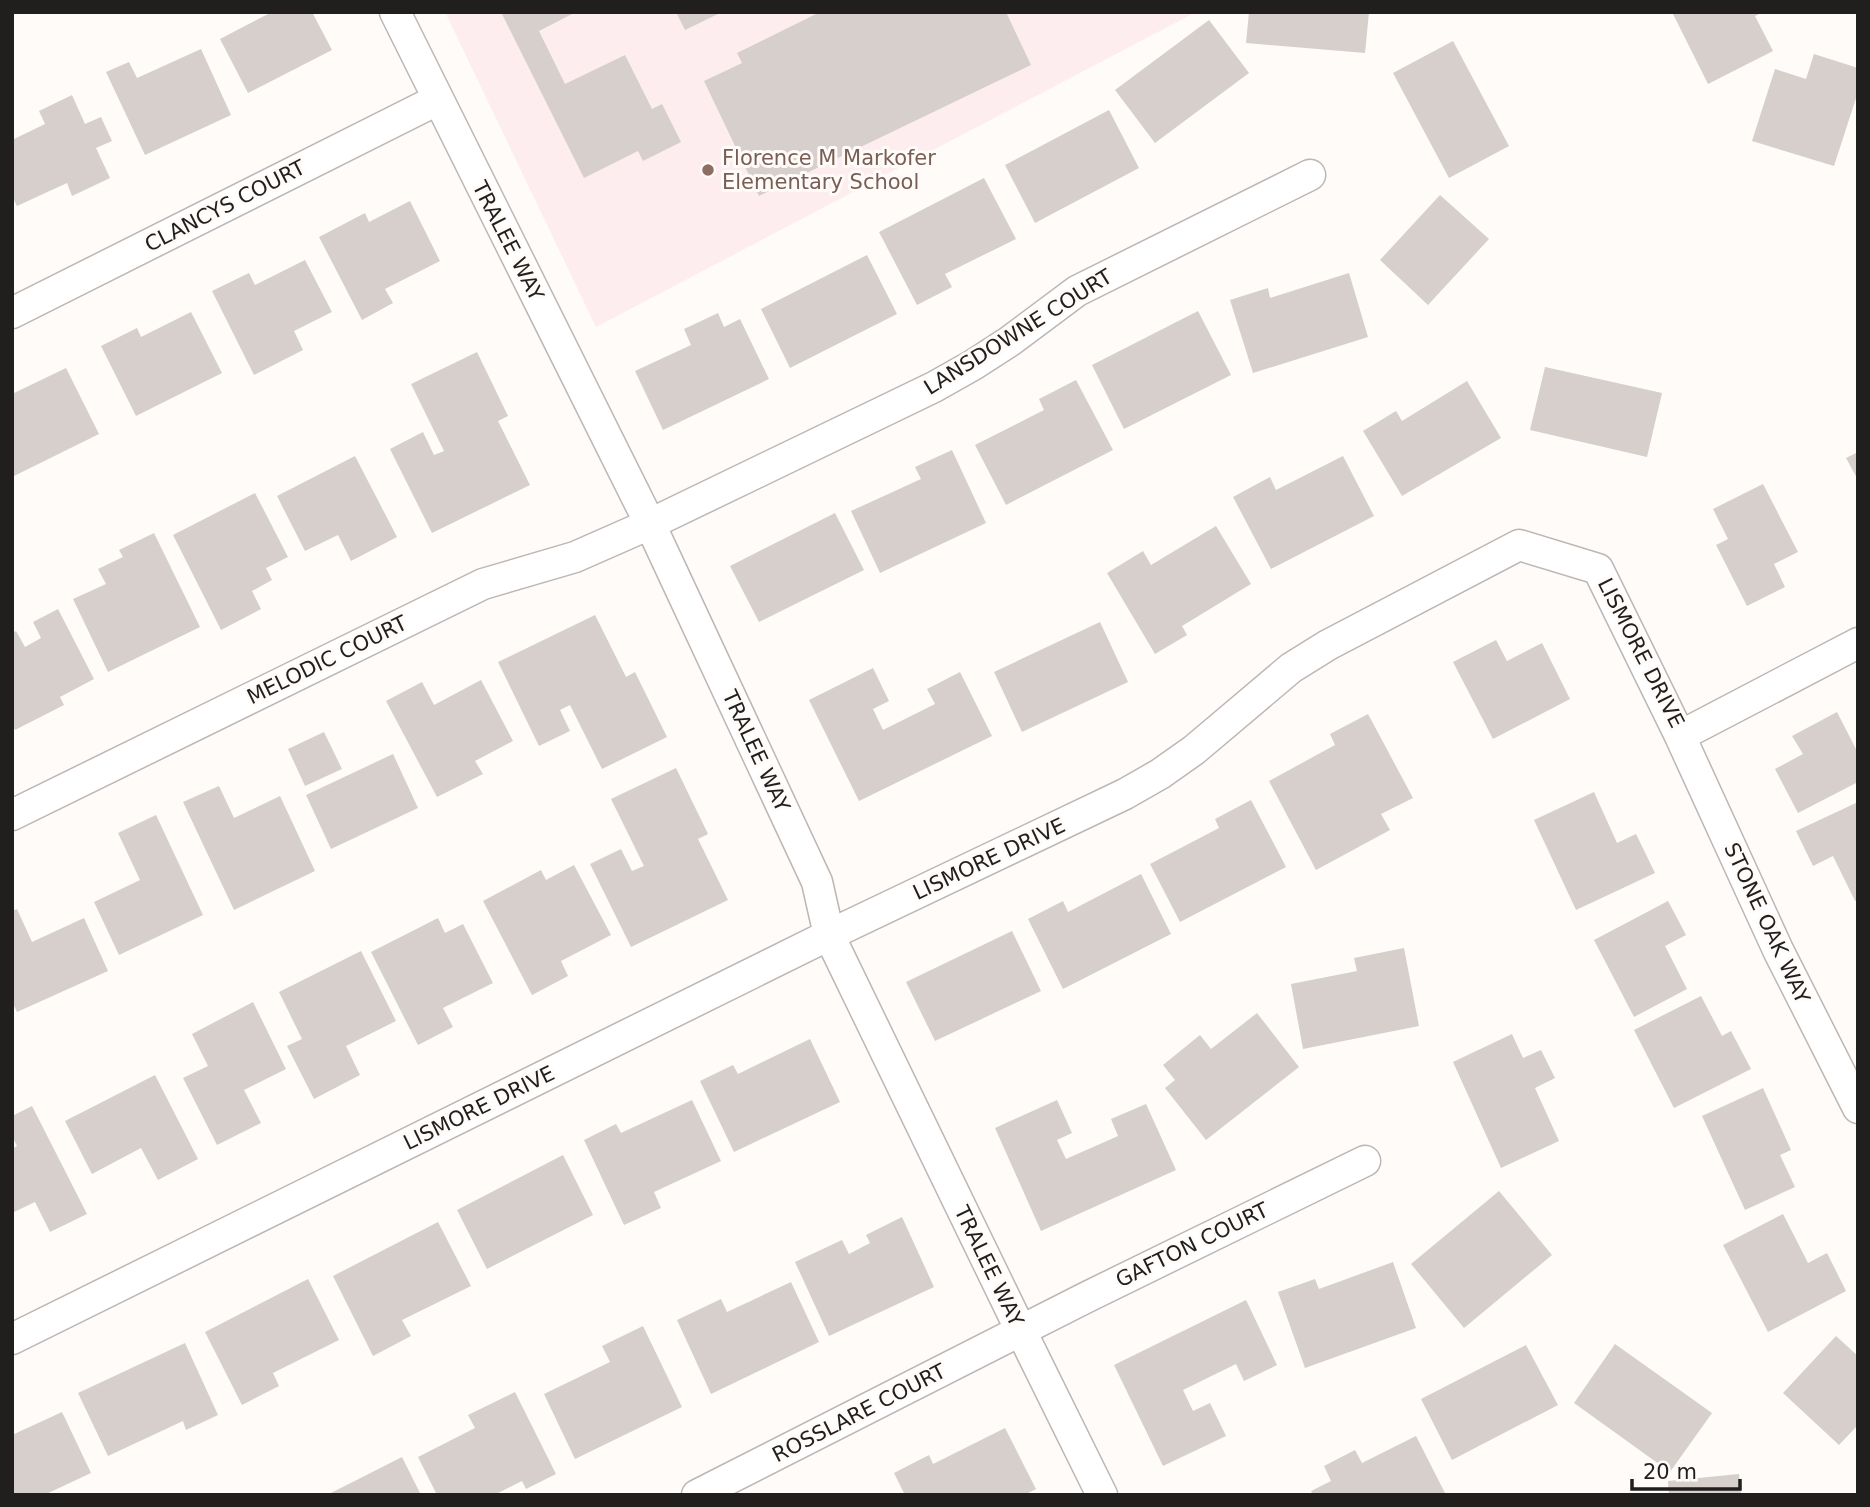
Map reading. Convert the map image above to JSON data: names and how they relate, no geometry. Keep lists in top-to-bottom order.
{
  "streets": {
    "street": [
      "CLANCYS COURT",
      "TRALEE WAY",
      "LANSDOWNE COURT",
      "LISMORE DRIVE",
      "MELODIC COURT",
      "STONE OAK WAY",
      "GAFTON COURT",
      "ROSSLARE COURT"
    ]
  },
  "crossings": [
    ["CLANCYS COURT", "TRALEE WAY"],
    ["TRALEE WAY", "LANSDOWNE COURT"],
    ["TRALEE WAY", "LISMORE DRIVE"],
    ["TRALEE WAY", "MELODIC COURT"],
    ["TRALEE WAY", "GAFTON COURT"],
    ["TRALEE WAY", "ROSSLARE COURT"],
    ["LANSDOWNE COURT", "MELODIC COURT"],
    ["LISMORE DRIVE", "STONE OAK WAY"],
    ["GAFTON COURT", "ROSSLARE COURT"]
  ],
  "places": ["Florence M Markofer Elementary School"],
  "scale_bar": "20 m"
}
